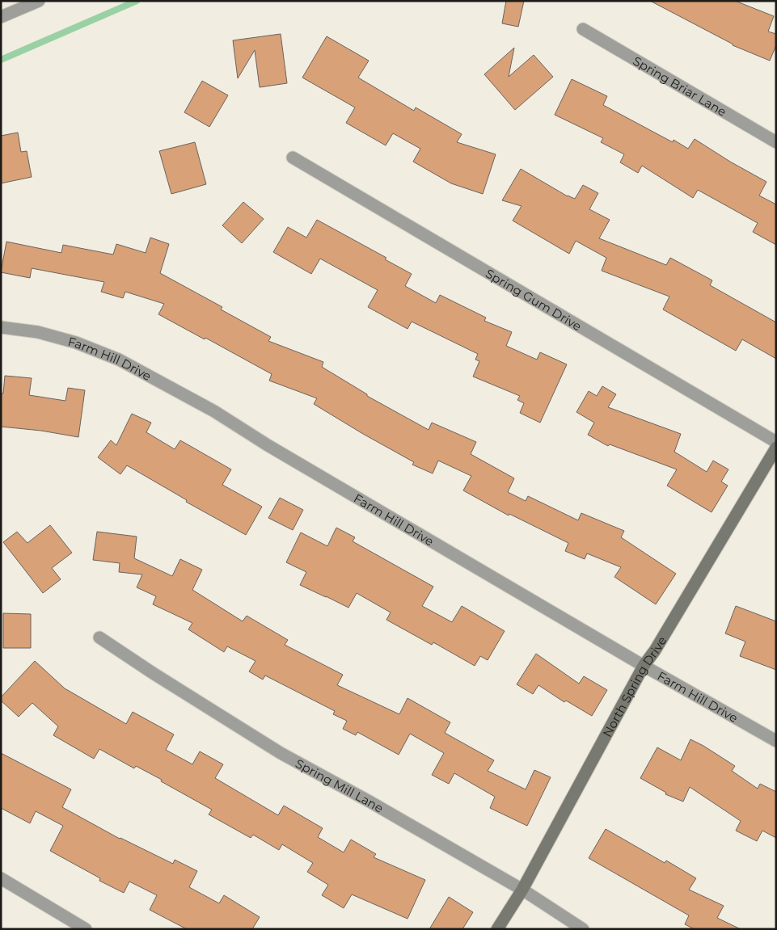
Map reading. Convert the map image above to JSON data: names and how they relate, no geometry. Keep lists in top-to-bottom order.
{
  "streets": {
    "street": [
      "Spring Briar Lane",
      "Spring Gum Drive",
      "Farm Hill Drive",
      "North Spring Drive",
      "Spring Mill Lane"
    ]
  },
  "crossings": [
    ["Farm Hill Drive", "North Spring Drive"],
    ["North Spring Drive", "Spring Mill Lane"]
  ]
}
